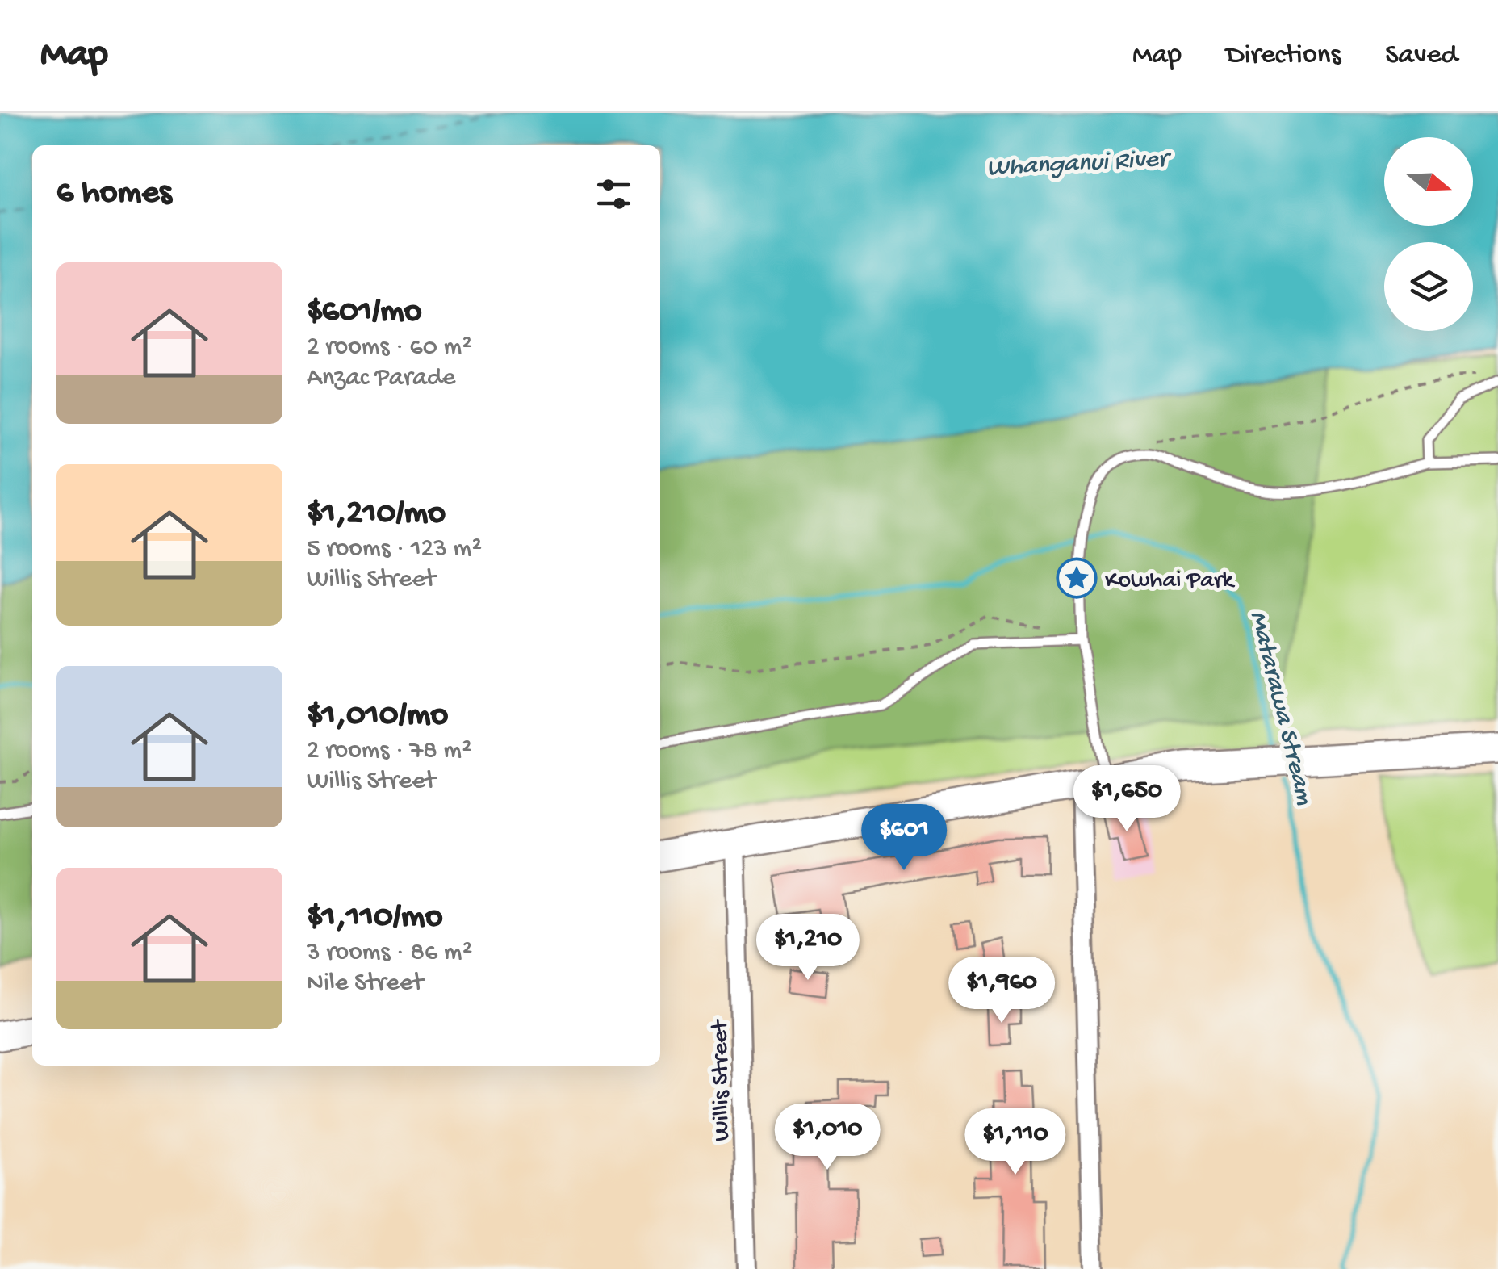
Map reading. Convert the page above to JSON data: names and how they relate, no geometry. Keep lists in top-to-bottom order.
{
  "streets": {
    "street": ["Willis Street"]
  },
  "water": ["Whanganui River", "Matarawa Stream"],
  "places": {
    "place": ["Kowhai Park"]
  },
  "north": "right",
  "page": {
    "header": "Map",
    "nav": ["Map", "Directions", "Saved"],
    "heading": "6 homes",
    "list": [
      {
        "name": "$601/mo",
        "note": "2 rooms · 60 m² · Anzac Parade"
      },
      {
        "name": "$1,210/mo",
        "note": "5 rooms · 123 m² · Willis Street"
      },
      {
        "name": "$1,010/mo",
        "note": "2 rooms · 78 m² · Willis Street"
      },
      {
        "name": "$1,110/mo",
        "note": "3 rooms · 86 m² · Nile Street"
      }
    ],
    "price": [
      "$1,650",
      "$601",
      "$1,210",
      "$1,960",
      "$1,010",
      "$1,110"
    ]
  }
}
